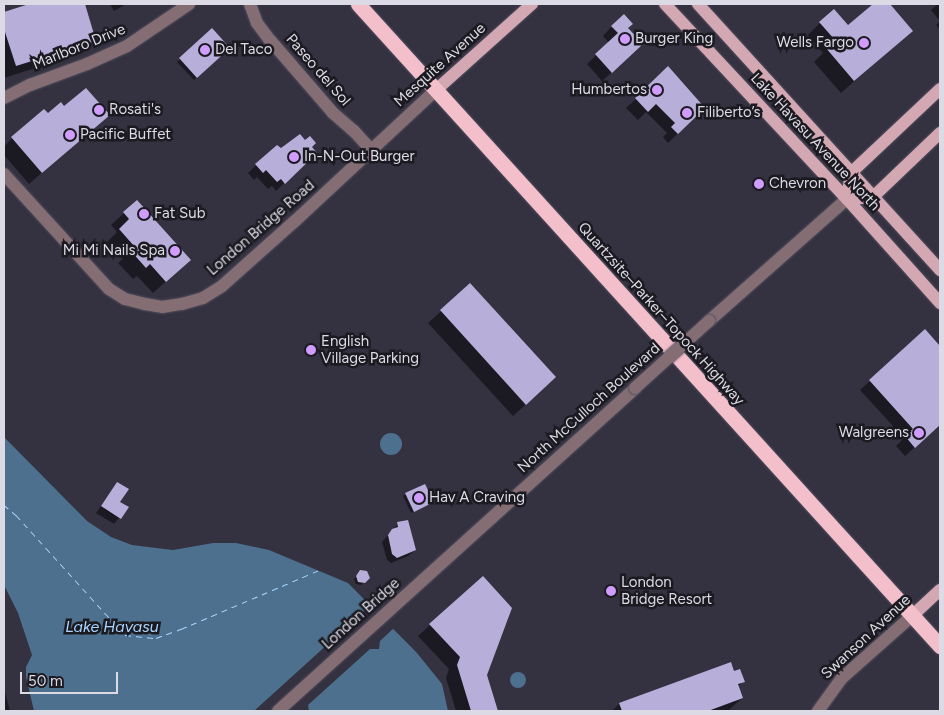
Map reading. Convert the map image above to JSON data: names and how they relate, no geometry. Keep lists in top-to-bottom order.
{
  "streets": {
    "highway": ["Quartzsite–Parker–Topock Highway"],
    "main road": ["Mesquite Avenue", "Lake Havasu Avenue North", "Swanson Avenue"],
    "street": [
      "Marlboro Drive",
      "Paseo del Sol",
      "London Bridge Road",
      "North McCulloch Boulevard",
      "London Bridge"
    ]
  },
  "crossings": [
    ["Mesquite Avenue", "Paseo del Sol"],
    ["Mesquite Avenue", "London Bridge Road"],
    ["Mesquite Avenue", "Quartzsite–Parker–Topock Highway"],
    ["Paseo del Sol", "London Bridge Road"],
    ["Lake Havasu Avenue North", "North McCulloch Boulevard"],
    ["Quartzsite–Parker–Topock Highway", "Swanson Avenue"],
    ["North McCulloch Boulevard", "London Bridge"]
  ],
  "water": ["Lake Havasu"],
  "places": [
    "Burger King",
    "Wells Fargo",
    "Del Taco",
    "Humbertos",
    "Rosati's",
    "Filiberto’s",
    "Pacific Buffet",
    "In-N-Out Burger",
    "Chevron",
    "Fat Sub",
    "Mi Mi Nails Spa",
    "English Village Parking",
    "Walgreens",
    "Hav A Craving",
    "London Bridge Resort"
  ],
  "scale_bar": "50 m"
}
